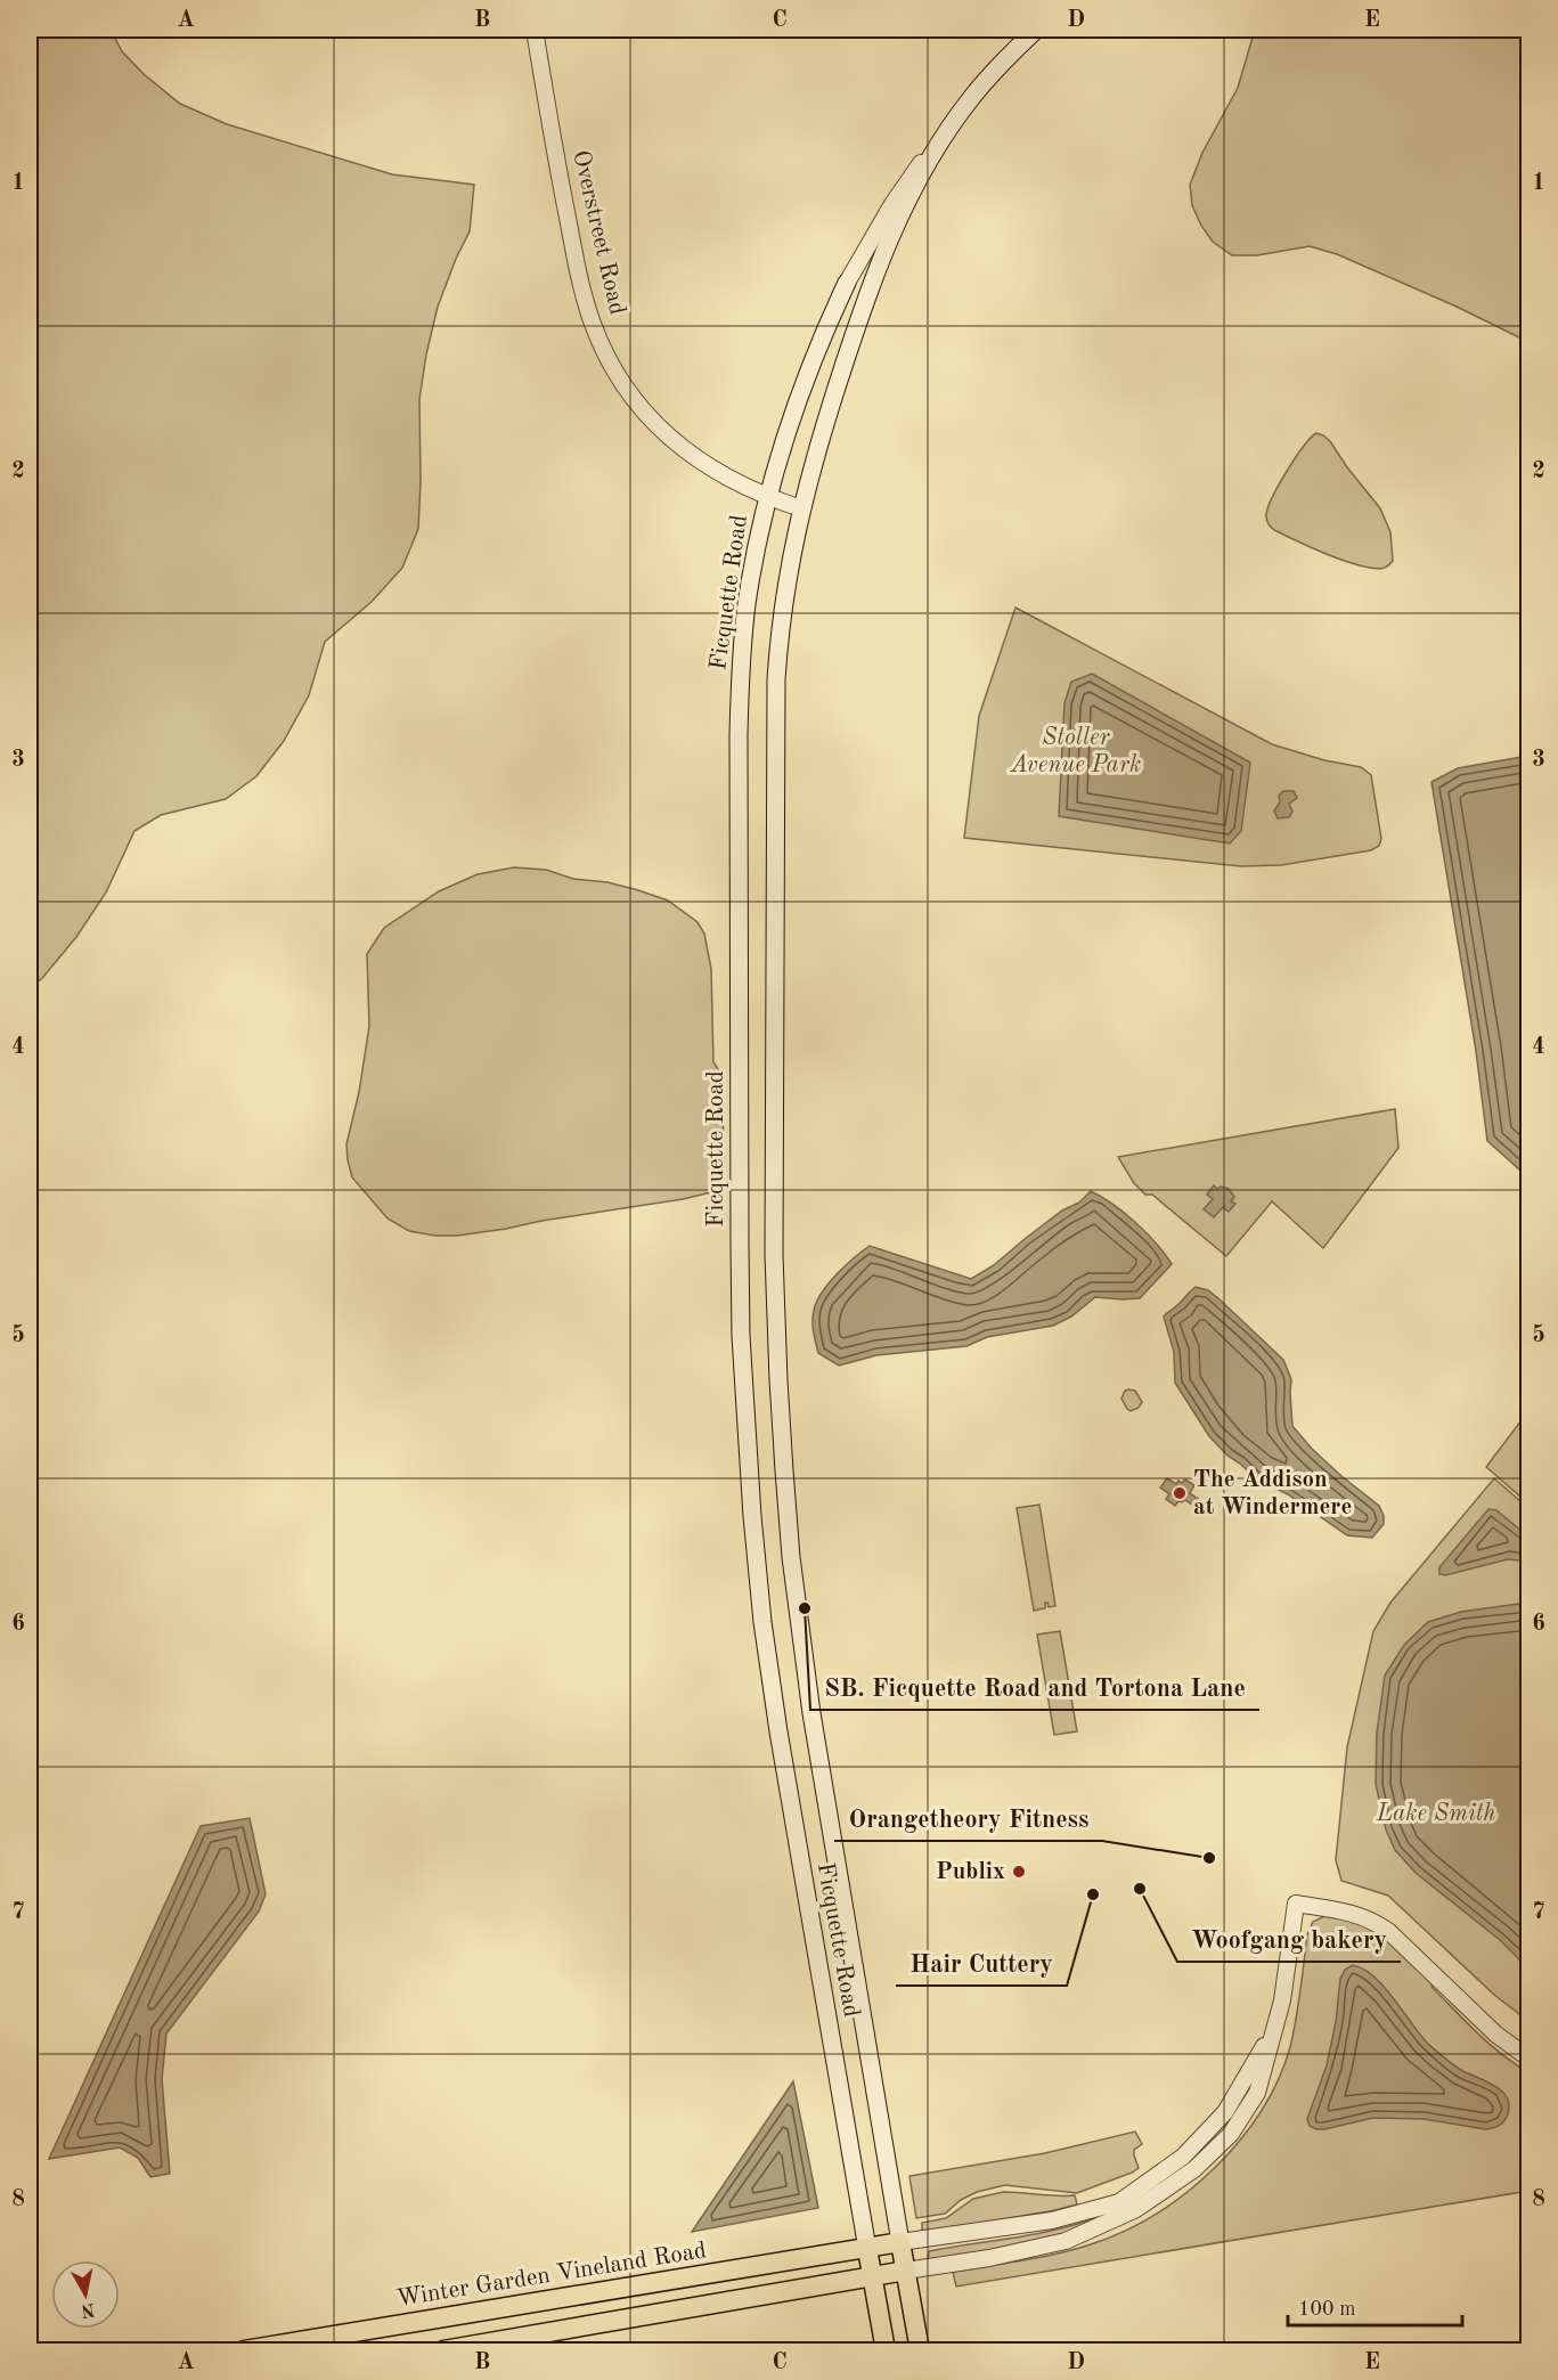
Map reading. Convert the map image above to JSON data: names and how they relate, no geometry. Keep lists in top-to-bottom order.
{
  "streets": {
    "main road": ["Ficquette Road", "Winter Garden Vineland Road"],
    "street": ["Overstreet Road"]
  },
  "crossings": [
    ["Overstreet Road", "Ficquette Road"],
    ["Ficquette Road", "Winter Garden Vineland Road"]
  ],
  "parks": ["Stoller Avenue Park", "Lake Smith"],
  "places": [
    "The Addison at Windermere",
    "SB. Ficquette Road and Tortona Lane",
    "Orangetheory Fitness",
    "Publix",
    "Woofgang bakery",
    "Hair Cuttery"
  ],
  "scale_bar": "100 m",
  "north": "bottom",
  "grid": {
    "columns": [
      "A",
      "B",
      "C",
      "D",
      "E"
    ],
    "rows": [
      "1",
      "2",
      "3",
      "4",
      "5",
      "6",
      "7",
      "8"
    ]
  }
}
